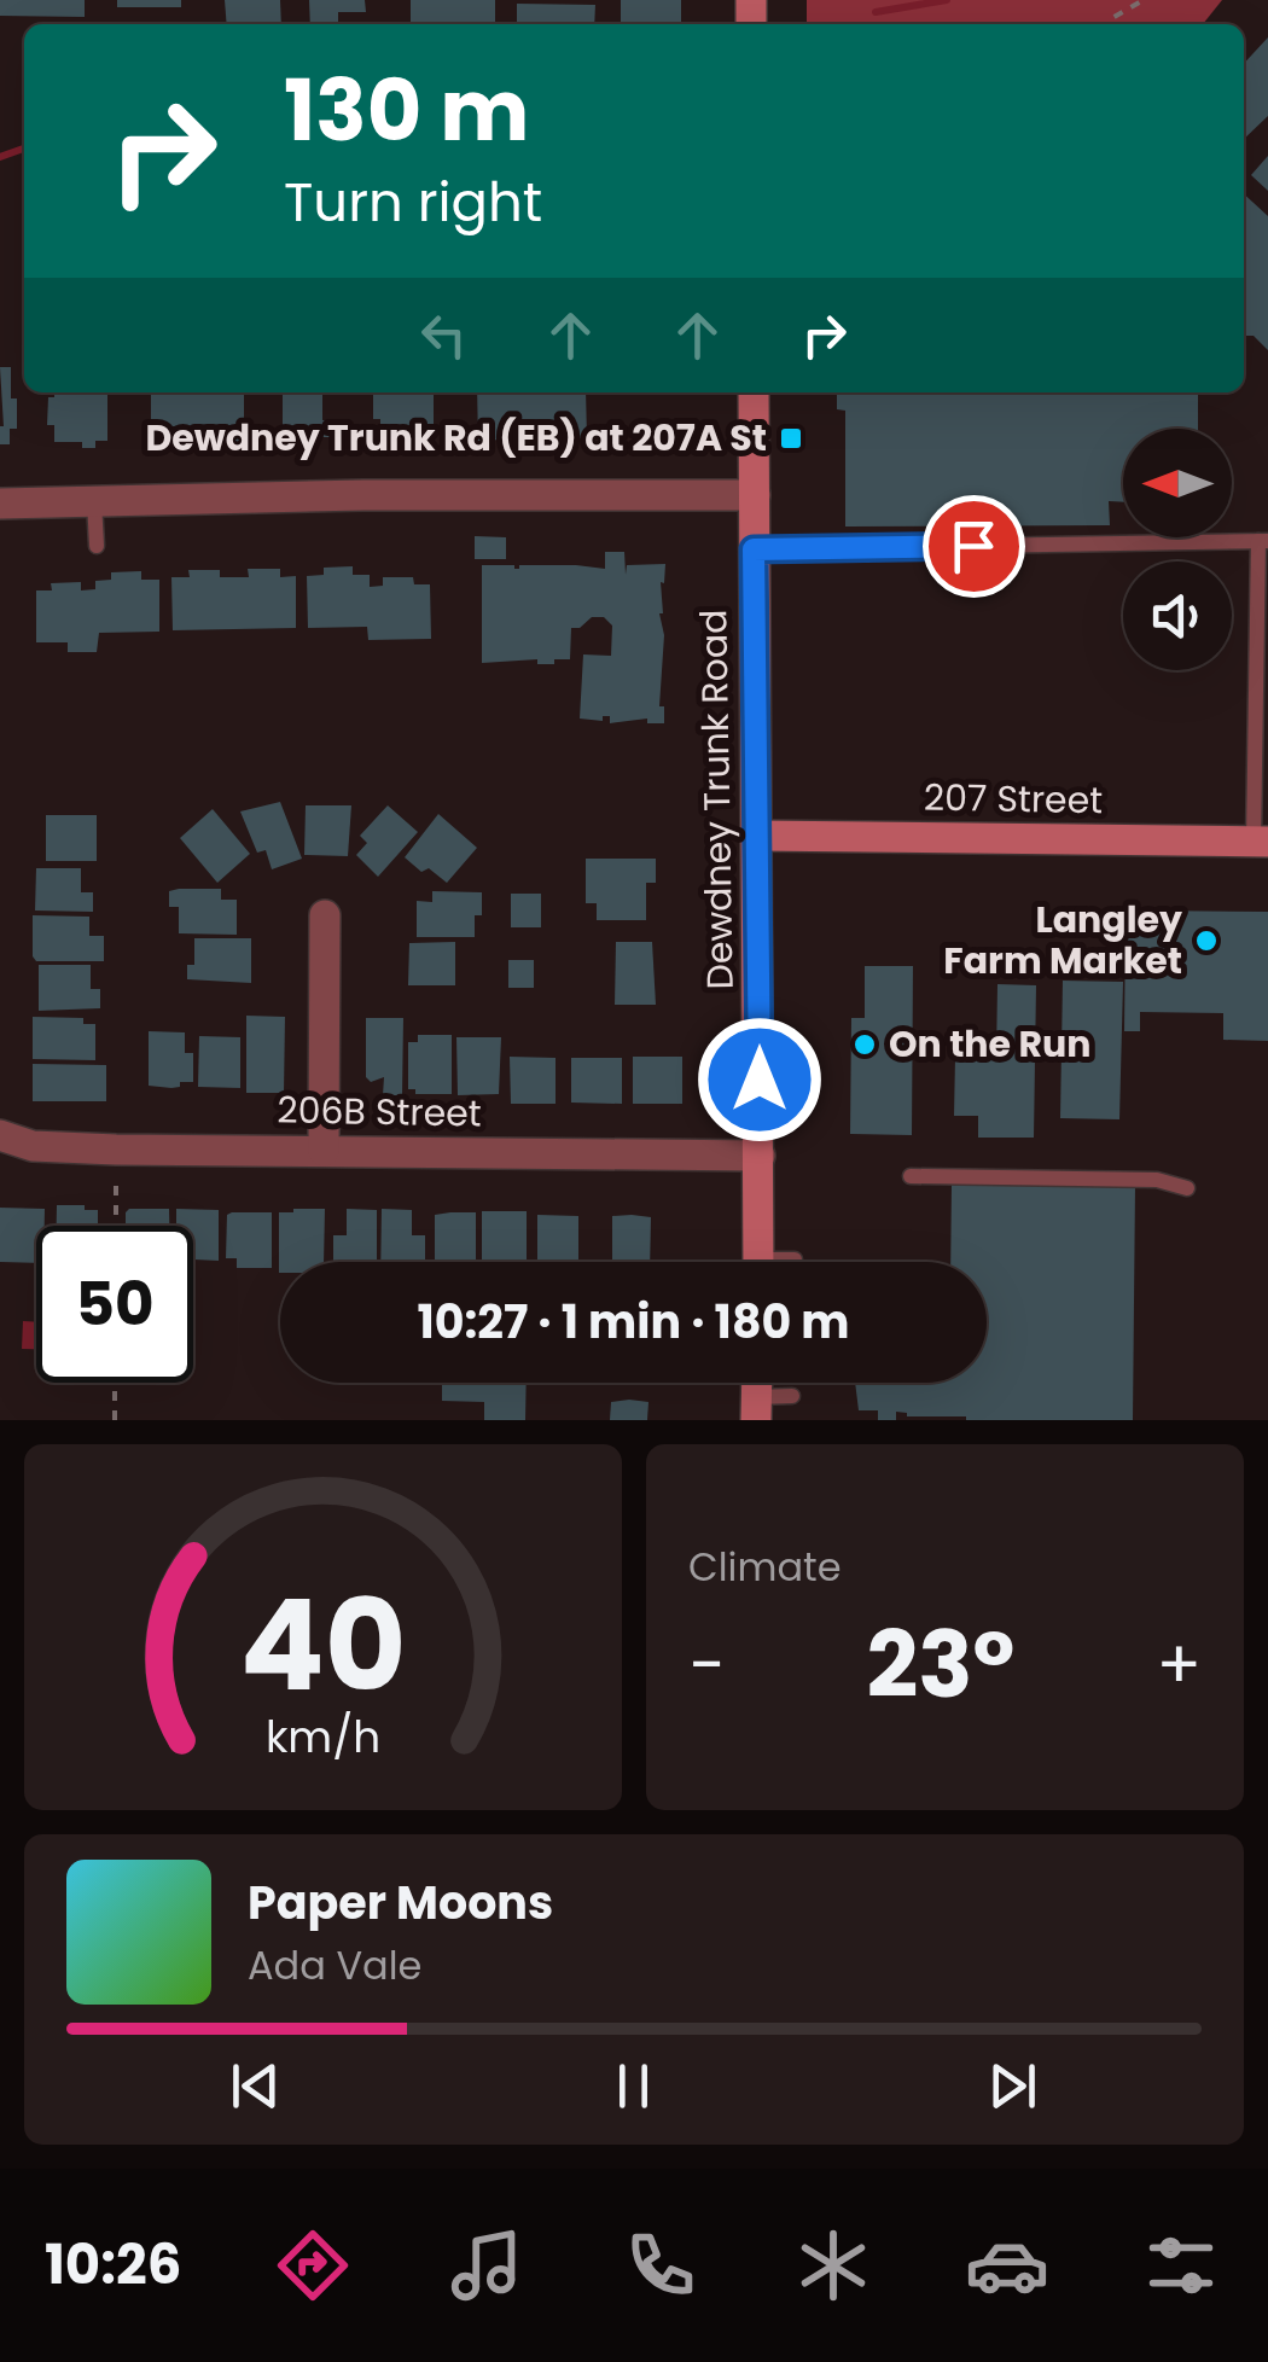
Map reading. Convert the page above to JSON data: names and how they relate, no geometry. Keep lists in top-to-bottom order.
{
  "streets": {
    "main road": ["Dewdney Trunk Road", "207 Street"],
    "street": ["206B Street"]
  },
  "crossings": [
    ["Dewdney Trunk Road", "207 Street"],
    ["Dewdney Trunk Road", "206B Street"]
  ],
  "places": {
    "transit": ["Dewdney Trunk Rd (EB) at 207A St"],
    "other": ["Langley Farm Market", "On the Run"]
  },
  "north": "left",
  "page": {
    "turn": ["130 m", "Turn right"],
    "limit": "50",
    "trip": "10:27 · 1 min · 180 m",
    "tile": "Climate",
    "heat": ["−", "23°", "+"],
    "song": ["Paper Moons", "Ada Vale"],
    "tabs": "10:26",
    "gauge": ["40", "km/h"]
  }
}
